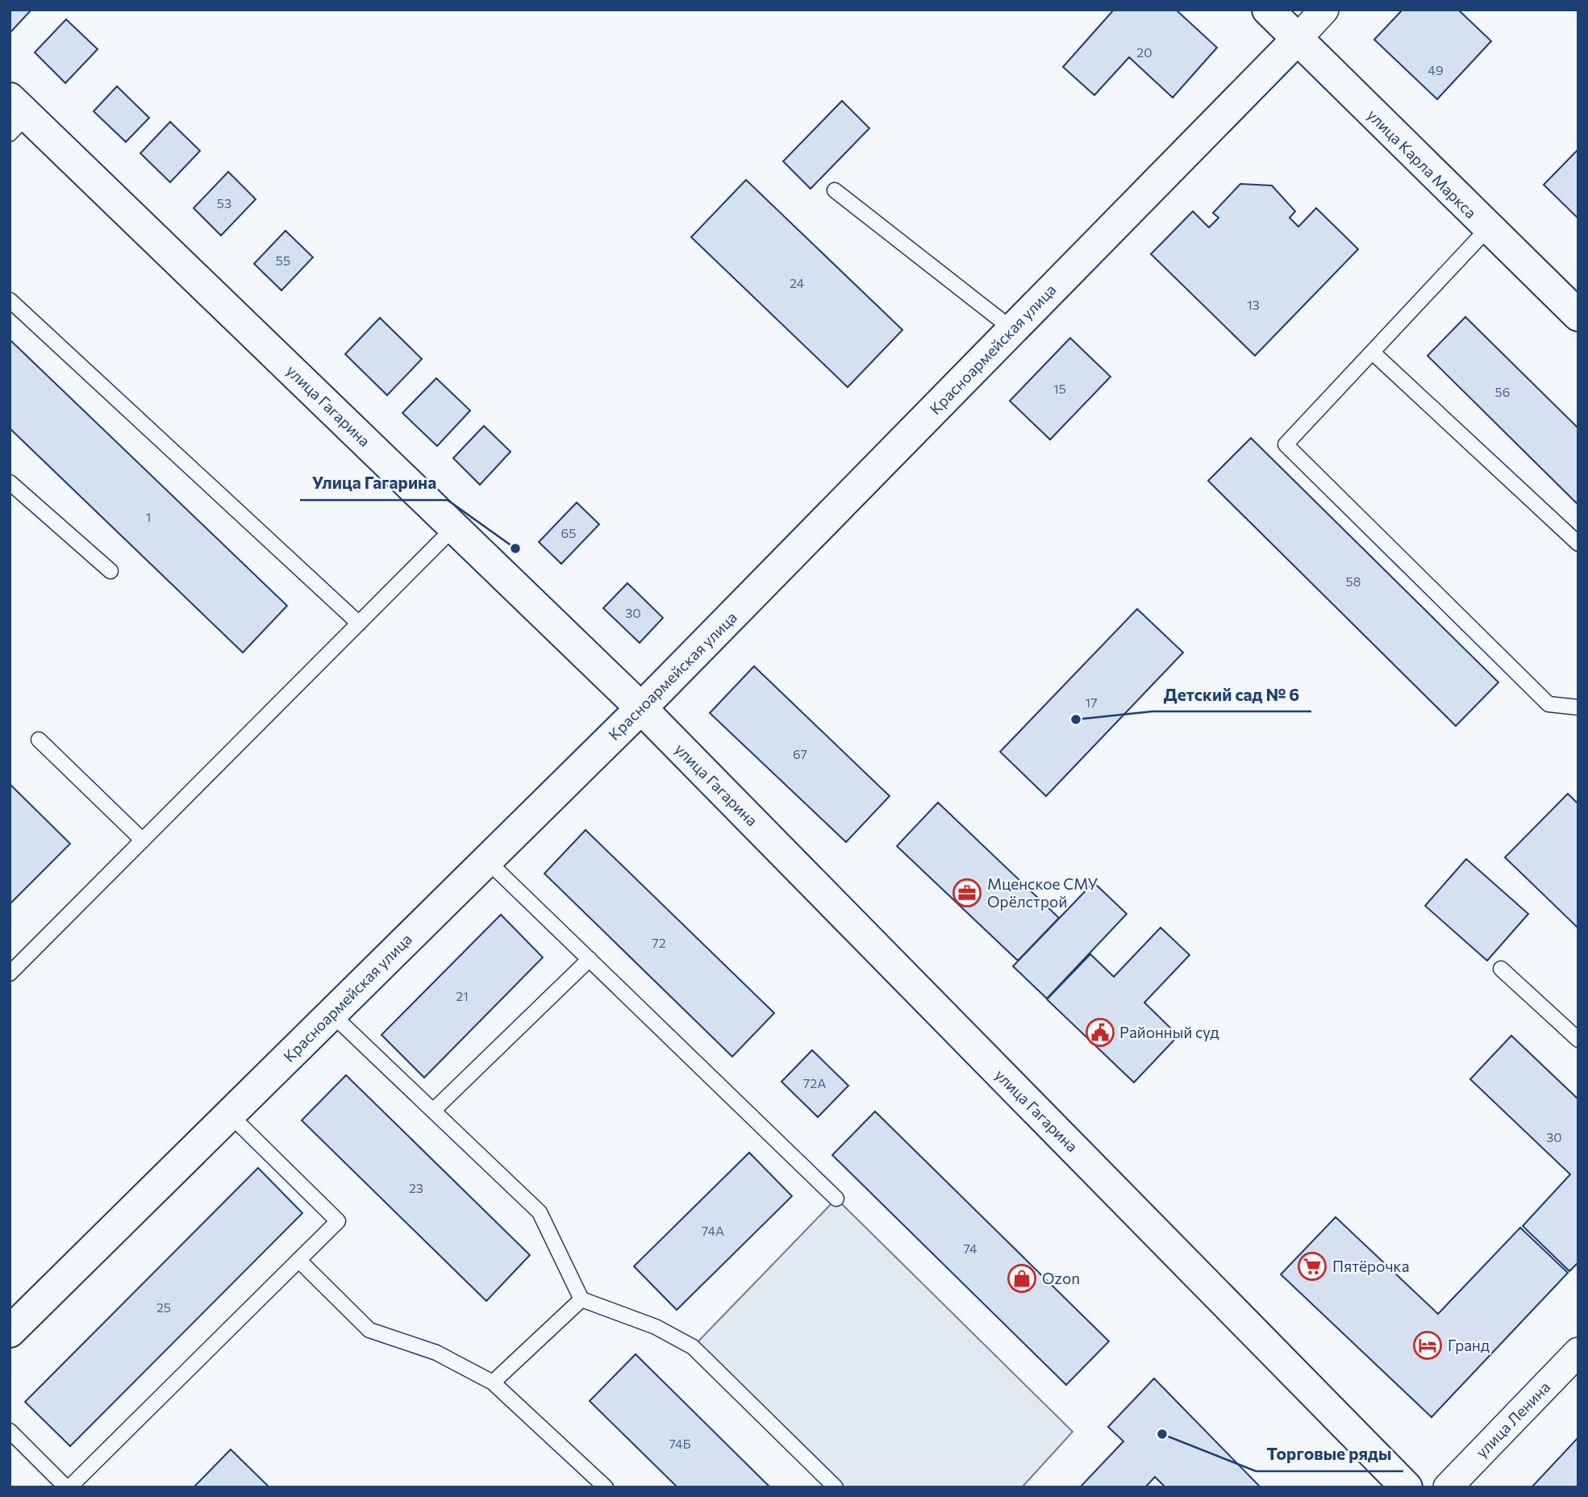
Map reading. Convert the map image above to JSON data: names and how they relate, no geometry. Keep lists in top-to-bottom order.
{
  "streets": {
    "main road": ["улица Карла Маркса", "Красноармейская улица", "улица Гагарина"],
    "street": ["улица Ленина"]
  },
  "crossings": [
    ["улица Карла Маркса", "Красноармейская улица"],
    ["Красноармейская улица", "улица Гагарина"]
  ],
  "places": {
    "other": ["Улица Гагарина", "Детский сад № 6", "Торговые ряды"],
    "office": ["Мценское СМУ Орёлстрой"],
    "public building": ["Районный суд"],
    "supermarket": ["Пятёрочка"],
    "shop": ["Ozon"],
    "hotel": ["Гранд"]
  },
  "house_numbers": [
    "20",
    "49",
    "53",
    "55",
    "24",
    "13",
    "15",
    "56",
    "1",
    "65",
    "58",
    "30",
    "17",
    "67",
    "72",
    "21",
    "72А",
    "30",
    "23",
    "74А",
    "74",
    "25",
    "74Б"
  ]
}
